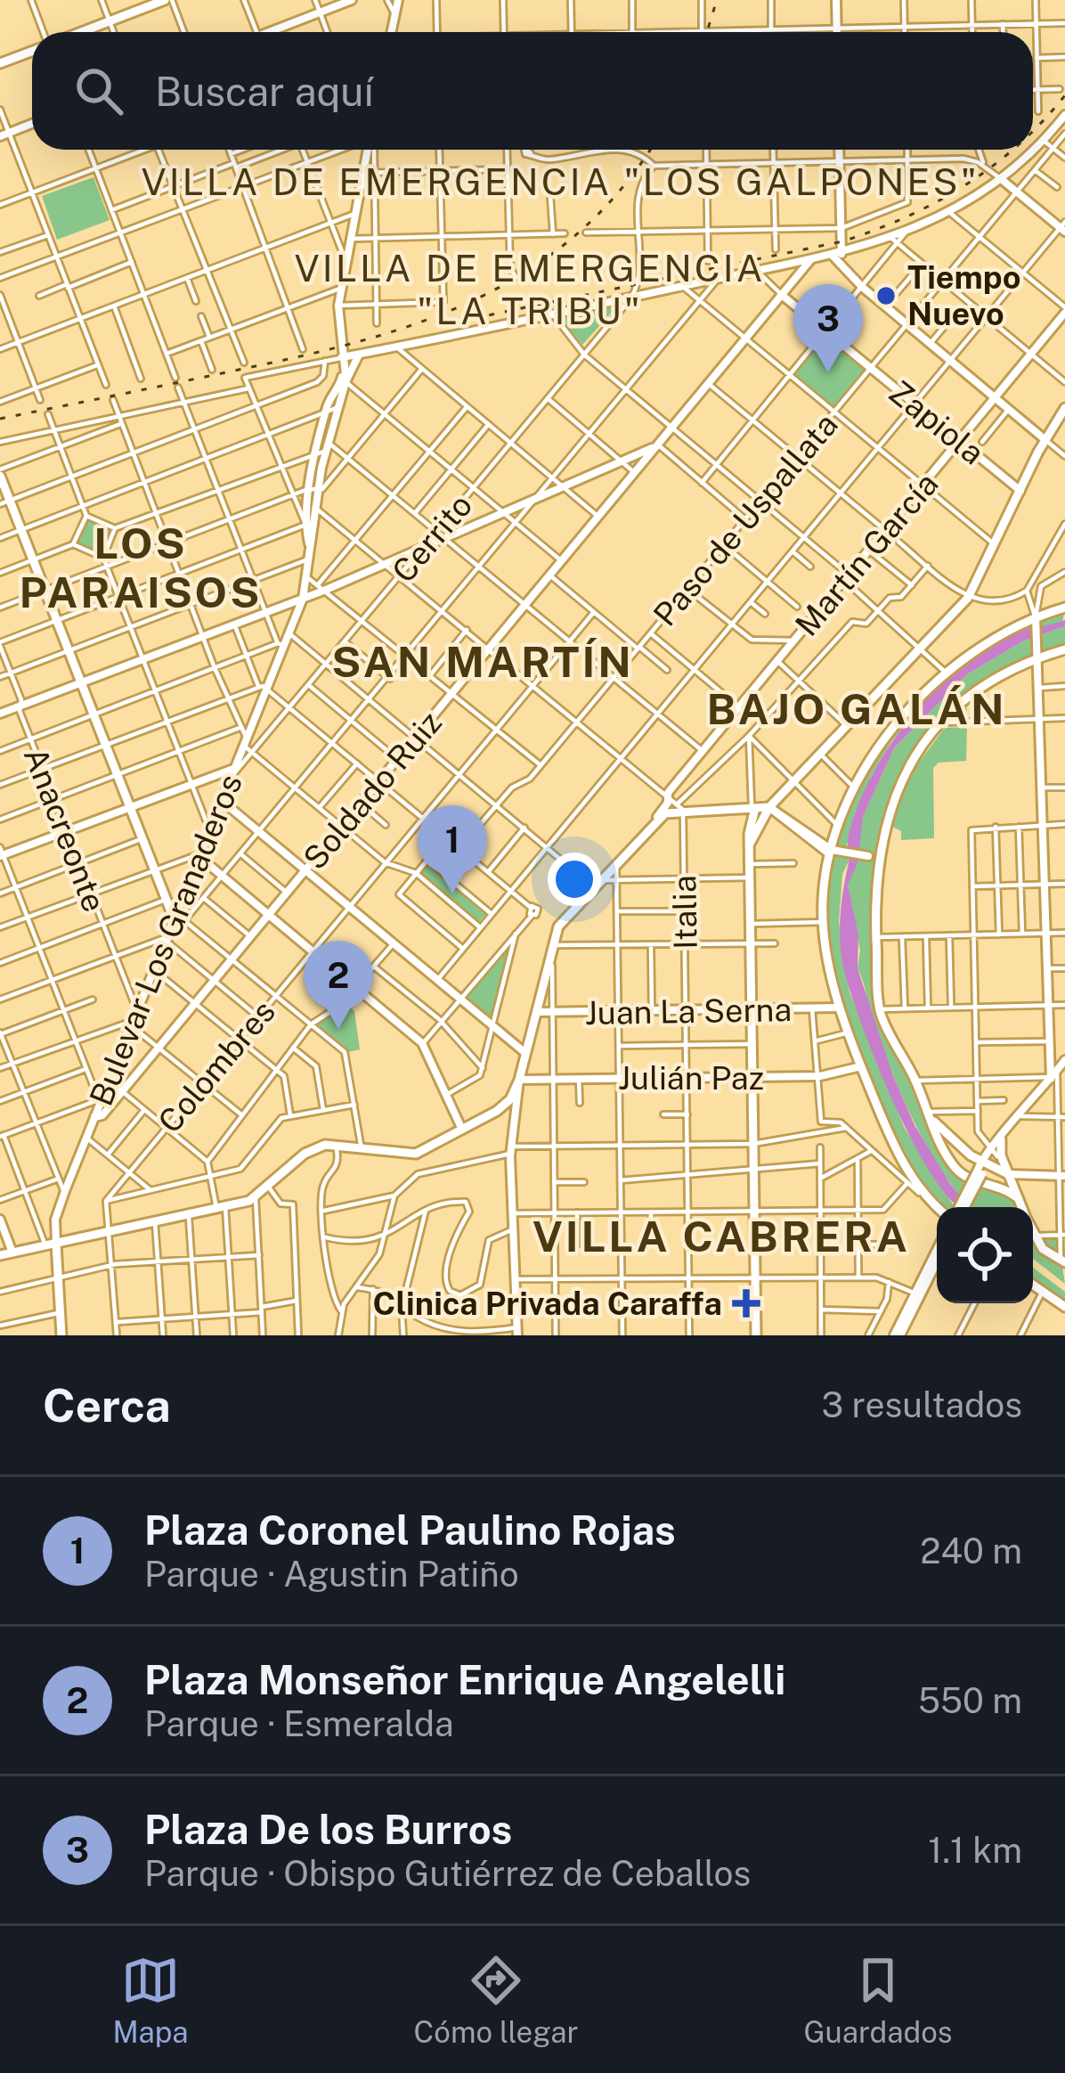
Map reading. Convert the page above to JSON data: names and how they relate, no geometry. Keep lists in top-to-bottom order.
{
  "streets": {
    "main road": [
      "Zapiola",
      "Martín García",
      "Soldado Ruiz",
      "Bulevar Los Granaderos",
      "Juan La Serna",
      "Julián Paz"
    ],
    "street": [
      "Paso de Uspallata",
      "Cerrito",
      "Anacreonte",
      "Italia",
      "Colombres"
    ]
  },
  "crossings": [
    ["Zapiola", "Paso de Uspallata"],
    ["Zapiola", "Martín García"],
    ["Zapiola", "Soldado Ruiz"],
    ["Cerrito", "Bulevar Los Granaderos"],
    ["Soldado Ruiz", "Bulevar Los Granaderos"],
    ["Anacreonte", "Bulevar Los Granaderos"],
    ["Italia", "Juan La Serna"],
    ["Italia", "Julián Paz"]
  ],
  "districts": [
    "VILLA DE EMERGENCIA \"LOS GALPONES\"",
    "VILLA DE EMERGENCIA \"LA TRIBU\"",
    "LOS PARAISOS",
    "SAN MARTÍN",
    "BAJO GALÁN",
    "VILLA CABRERA"
  ],
  "places": {
    "other": ["Tiempo Nuevo"],
    "health": ["Clinica Privada Caraffa"]
  },
  "page": {
    "search": "Buscar aquí",
    "pins": ["3", "1", "2"],
    "heading": ["Cerca", "3 resultados"],
    "list": [
      {
        "mark": "1",
        "name": "Plaza Coronel Paulino Rojas",
        "note": "Parque · Agustin Patiño",
        "value": "240 m"
      },
      {
        "mark": "2",
        "name": "Plaza Monseñor Enrique Angelelli",
        "note": "Parque · Esmeralda",
        "value": "550 m"
      },
      {
        "mark": "3",
        "name": "Plaza De los Burros",
        "note": "Parque · Obispo Gutiérrez de Ceballos",
        "value": "1.1 km"
      }
    ],
    "nav": ["Mapa", "Cómo llegar", "Guardados"]
  }
}
